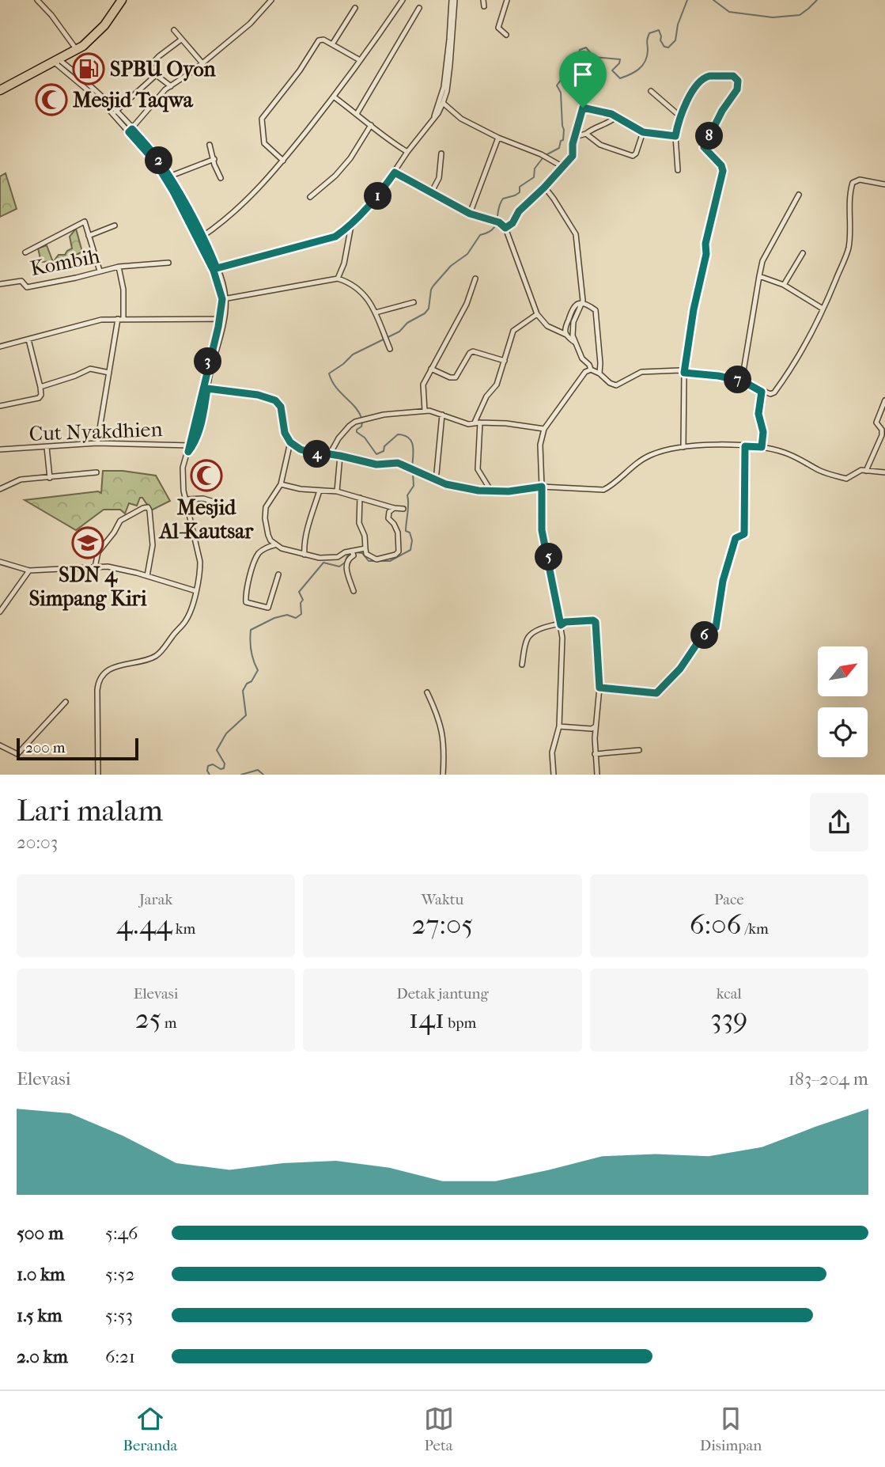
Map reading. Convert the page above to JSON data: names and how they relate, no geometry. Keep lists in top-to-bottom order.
{
  "streets": {
    "street": ["Kombih", "Cut Nyakdhien"]
  },
  "crossings": [
    ["Kombih", "Cut Nyakdhien"]
  ],
  "places": {
    "fuel station": ["SPBU Oyon"],
    "mosque": ["Mesjid Taqwa", "Mesjid Al-Kautsar"],
    "school or university": ["SDN 4 Simpang Kiri"]
  },
  "scale_bar": "200 m",
  "north": "top right",
  "page": {
    "pins": [
      "8",
      "2",
      "1",
      "3",
      "7",
      "4",
      "5",
      "6"
    ],
    "scale": "200 m",
    "heading": ["Lari malam", "20:03"],
    "stats": [
      ["Jarak", "4.44 km"],
      ["Waktu", "27:05"],
      ["Pace", "6:06 /km"],
      ["Elevasi", "25 m"],
      ["Detak jantung", "141 bpm"],
      ["kcal", "339"]
    ],
    "chart": ["Elevasi", "183–204 m"],
    "list": [
      {
        "name": "500 m",
        "note": "5:46"
      },
      {
        "name": "1.0 km",
        "note": "5:52"
      },
      {
        "name": "1.5 km",
        "note": "5:53"
      },
      {
        "name": "2.0 km",
        "note": "6:21"
      }
    ],
    "tabs": ["Beranda", "Peta", "Disimpan"]
  }
}
